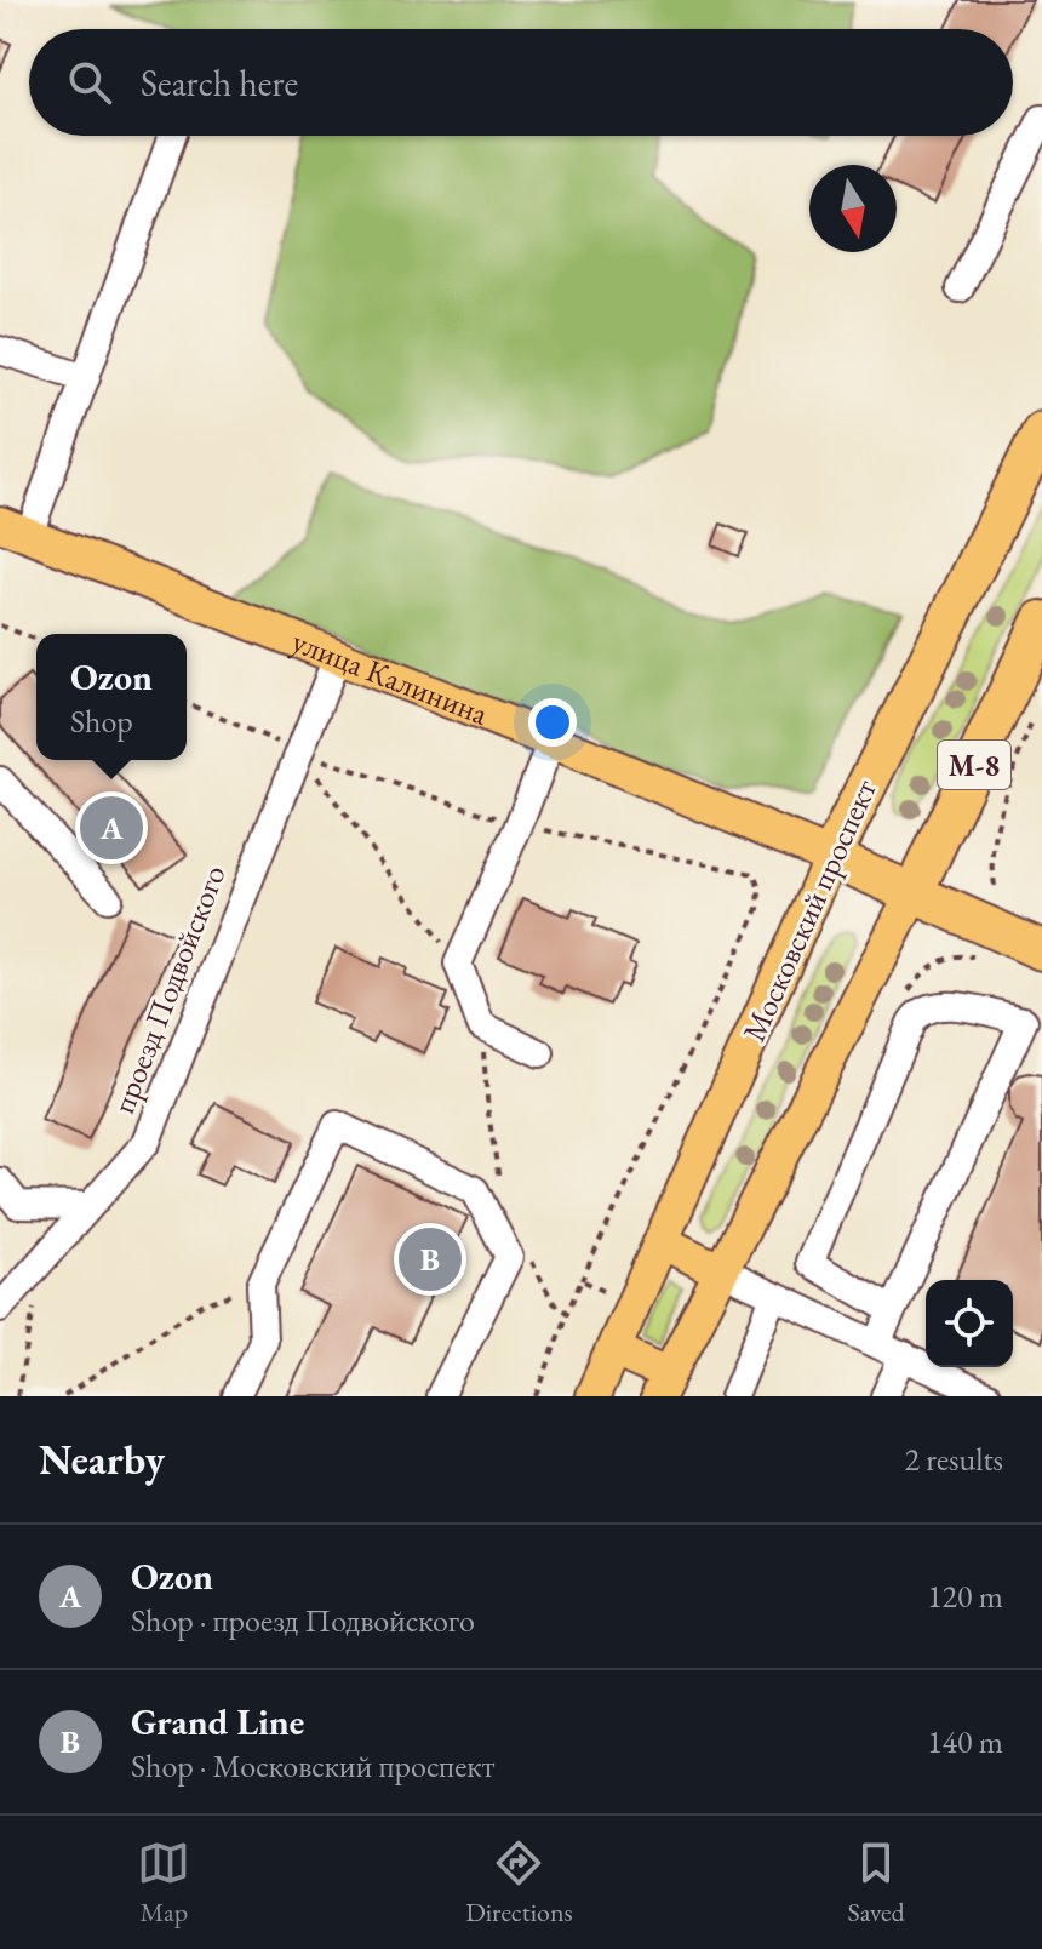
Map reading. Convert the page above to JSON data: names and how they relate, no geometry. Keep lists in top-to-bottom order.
{
  "streets": {
    "highway": ["М-8", "Московский проспект"],
    "main road": ["улица Калинина"],
    "street": ["проезд Подвойского"]
  },
  "crossings": [
    ["улица Калинина", "Московский проспект"],
    ["улица Калинина", "проезд Подвойского"]
  ],
  "north": "bottom",
  "page": {
    "search": "Search here",
    "popup": ["Ozon", "Shop"],
    "pins": ["A", "B"],
    "heading": ["Nearby", "2 results"],
    "list": [
      {
        "mark": "A",
        "name": "Ozon",
        "note": "Shop · проезд Подвойского",
        "value": "120 m"
      },
      {
        "mark": "B",
        "name": "Grand Line",
        "note": "Shop · Московский проспект",
        "value": "140 m"
      }
    ],
    "nav": ["Map", "Directions", "Saved"]
  }
}
